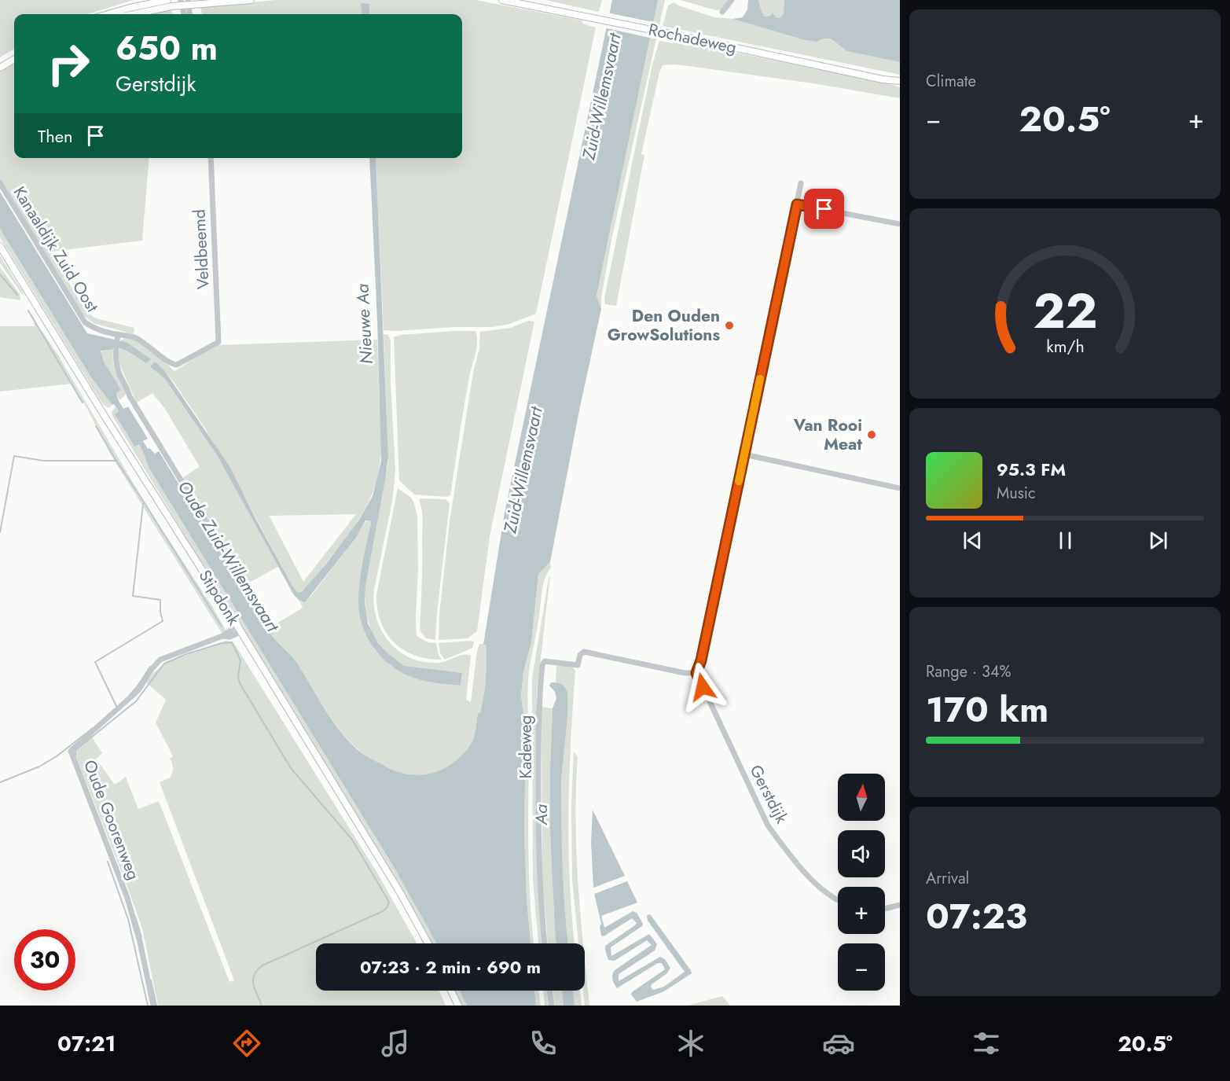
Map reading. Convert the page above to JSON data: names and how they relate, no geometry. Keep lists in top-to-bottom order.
{
  "streets": {
    "main road": ["Rochadeweg", "Stipdonk"],
    "street": [
      "Kanaaldijk Zuid Oost",
      "Veldbeemd",
      "Kadeweg",
      "Gerstdijk",
      "Oude Goorenweg"
    ]
  },
  "crossings": [
    ["Kanaaldijk Zuid Oost", "Veldbeemd"],
    ["Stipdonk", "Oude Goorenweg"],
    ["Kadeweg", "Gerstdijk"]
  ],
  "water": [
    "Zuid-Willemsvaart",
    "Nieuwe Aa",
    "Oude Zuid-Willemsvaart",
    "Aa"
  ],
  "places": ["Den Ouden GrowSolutions", "Van Rooi Meat"],
  "north": "top",
  "page": {
    "tile": [
      "Climate",
      ["Range · 34%", "170 km"],
      ["Arrival", "07:23"]
    ],
    "turn": ["650 m", "Gerstdijk"],
    "heat": ["−", "20.5°", "+"],
    "then": "Then",
    "song": ["95.3 FM", "Music"],
    "map_buttons": ["+", "−"],
    "limit": "30",
    "trip": "07:23 · 2 min · 690 m",
    "tabs": ["07:21", "20.5°"],
    "gauge": ["22", "km/h"]
  }
}
